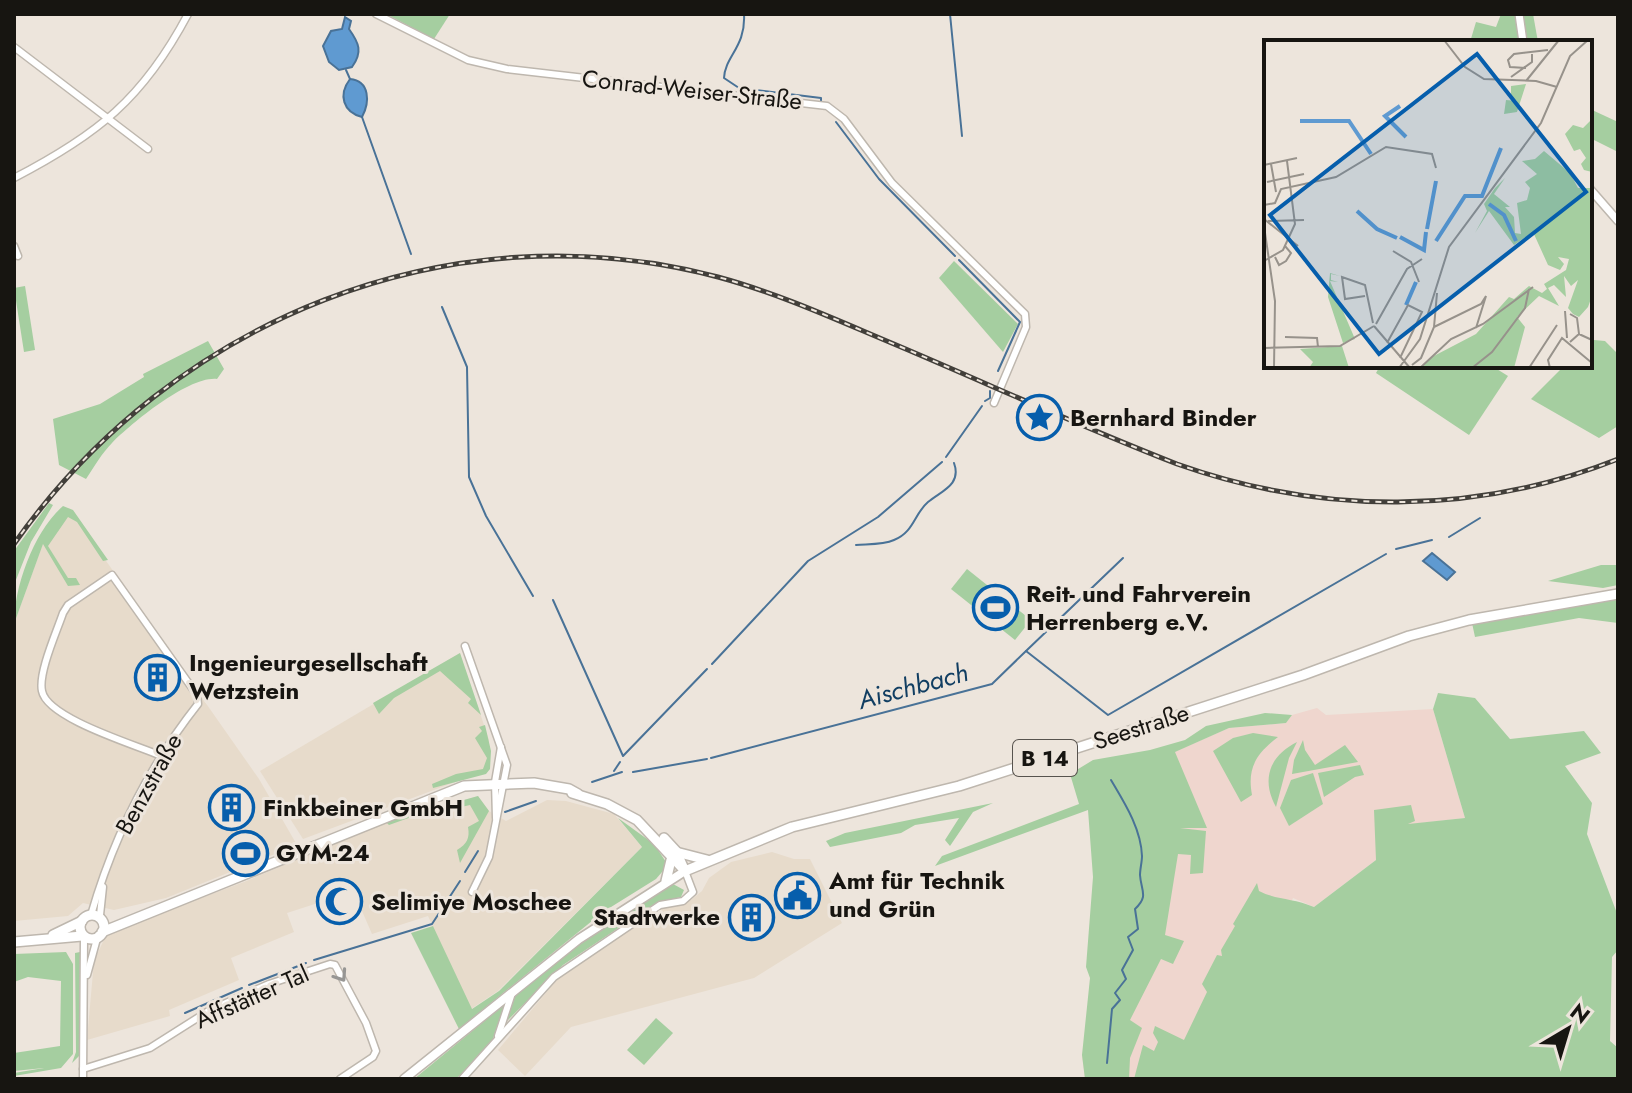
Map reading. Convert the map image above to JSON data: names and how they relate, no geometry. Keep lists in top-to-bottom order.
{
  "streets": {
    "main road": ["Seestraße", "B 14"],
    "street": ["Conrad-Weiser-Straße", "Benzstraße", "Affstätter Tal"]
  },
  "water": ["Aischbach"],
  "places": {
    "place": ["Bernhard Binder"],
    "sports": ["Reit- und Fahrverein Herrenberg e.V.", "GYM-24"],
    "building": ["Ingenieurgesellschaft Wetzstein", "Finkbeiner GmbH", "Stadtwerke"],
    "public building": ["Amt für Technik und Grün"],
    "mosque": ["Selimiye Moschee"]
  },
  "north": "top right"
}
